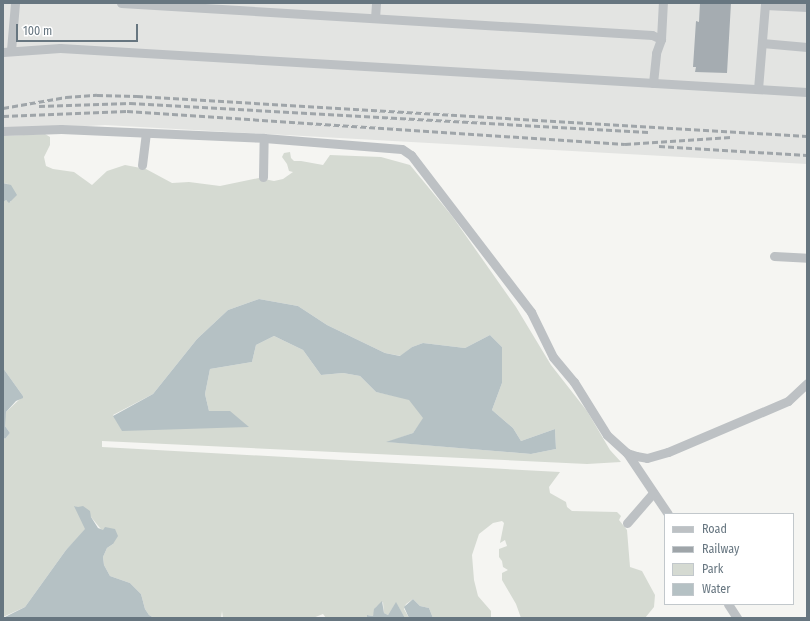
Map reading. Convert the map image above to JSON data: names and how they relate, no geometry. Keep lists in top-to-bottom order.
{
  "legend": [
    "Road",
    "Railway",
    "Park",
    "Water"
  ],
  "scale_bar": "100 m"
}
